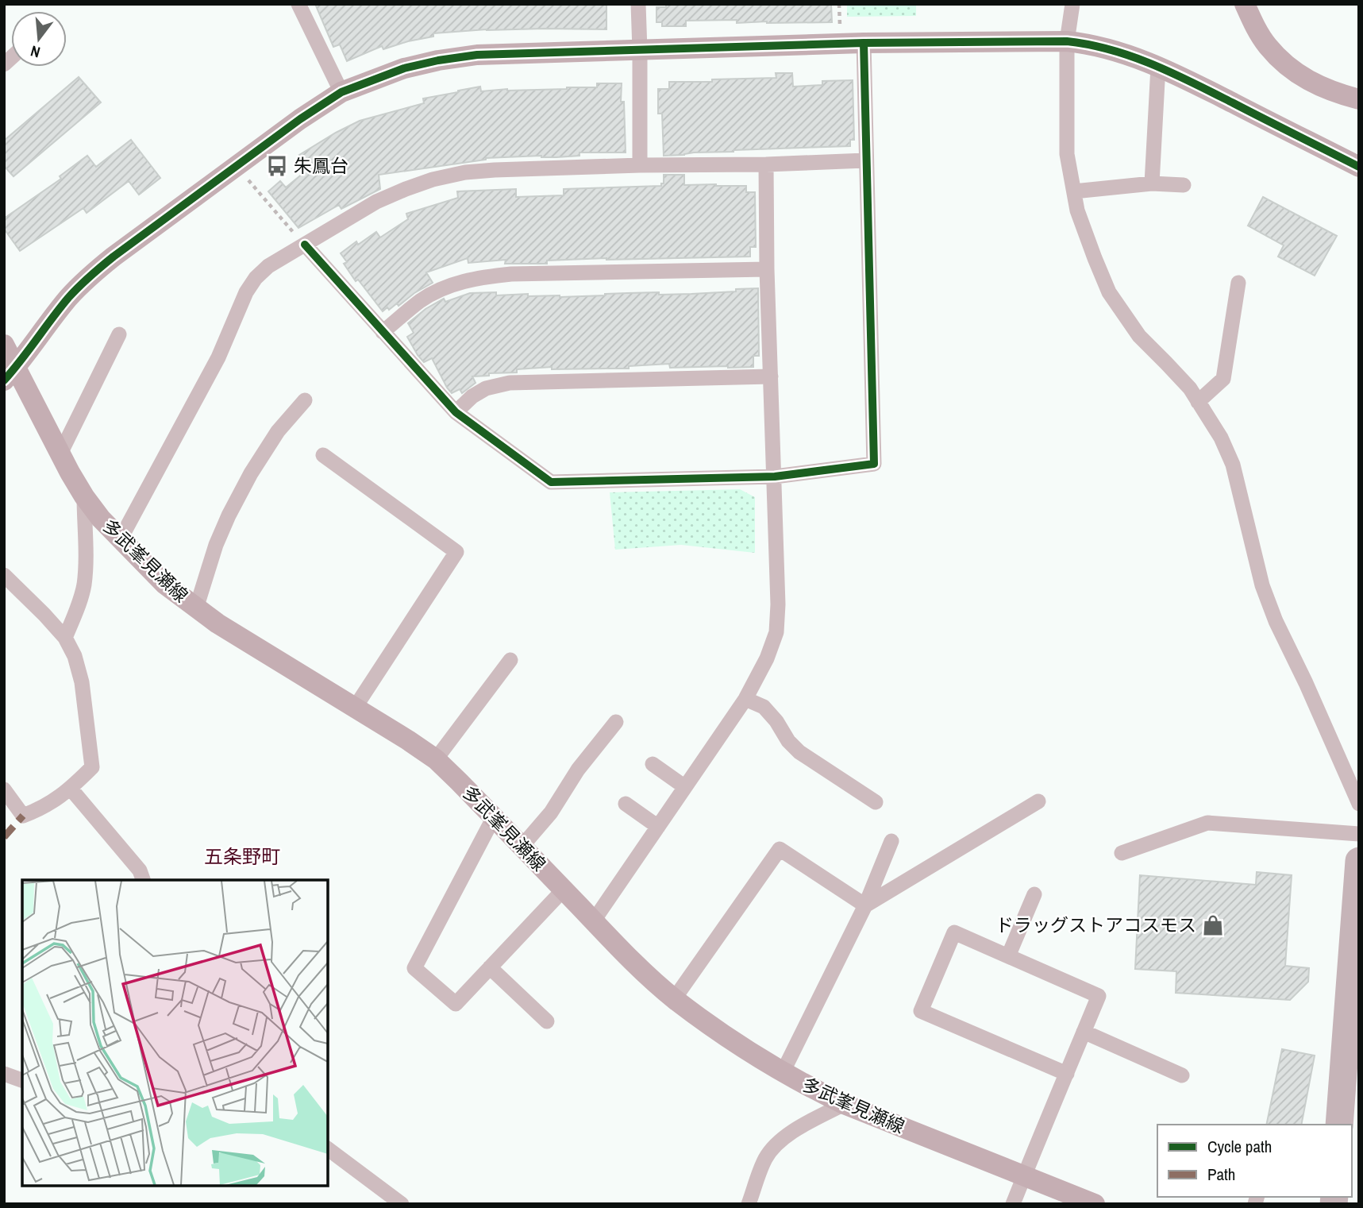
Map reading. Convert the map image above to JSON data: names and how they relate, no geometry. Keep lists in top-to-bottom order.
{
  "streets": {
    "main road": ["多武峯見瀬線"]
  },
  "districts": ["五条野町"],
  "places": {
    "bus stop": ["朱鳳台"],
    "shop": ["ドラッグストアコスモス"]
  },
  "legend": ["Cycle path", "Path"],
  "north": "bottom"
}
